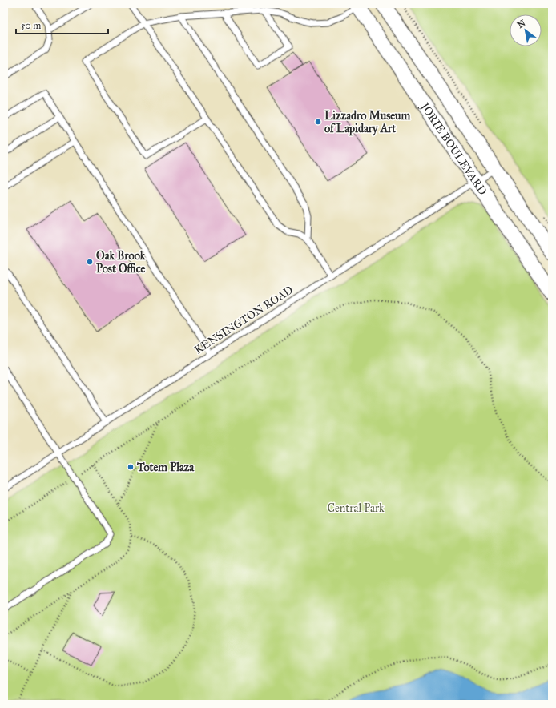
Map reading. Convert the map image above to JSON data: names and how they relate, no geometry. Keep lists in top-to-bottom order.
{
  "streets": {
    "main road": ["JORIE BOULEVARD"],
    "lane": ["KENSINGTON ROAD"]
  },
  "crossings": [
    ["JORIE BOULEVARD", "KENSINGTON ROAD"]
  ],
  "parks": ["Central Park"],
  "places": ["Lizzadro Museum of Lapidary Art", "Oak Brook Post Office", "Totem Plaza"],
  "scale_bar": "50 m",
  "north": "top left"
}
